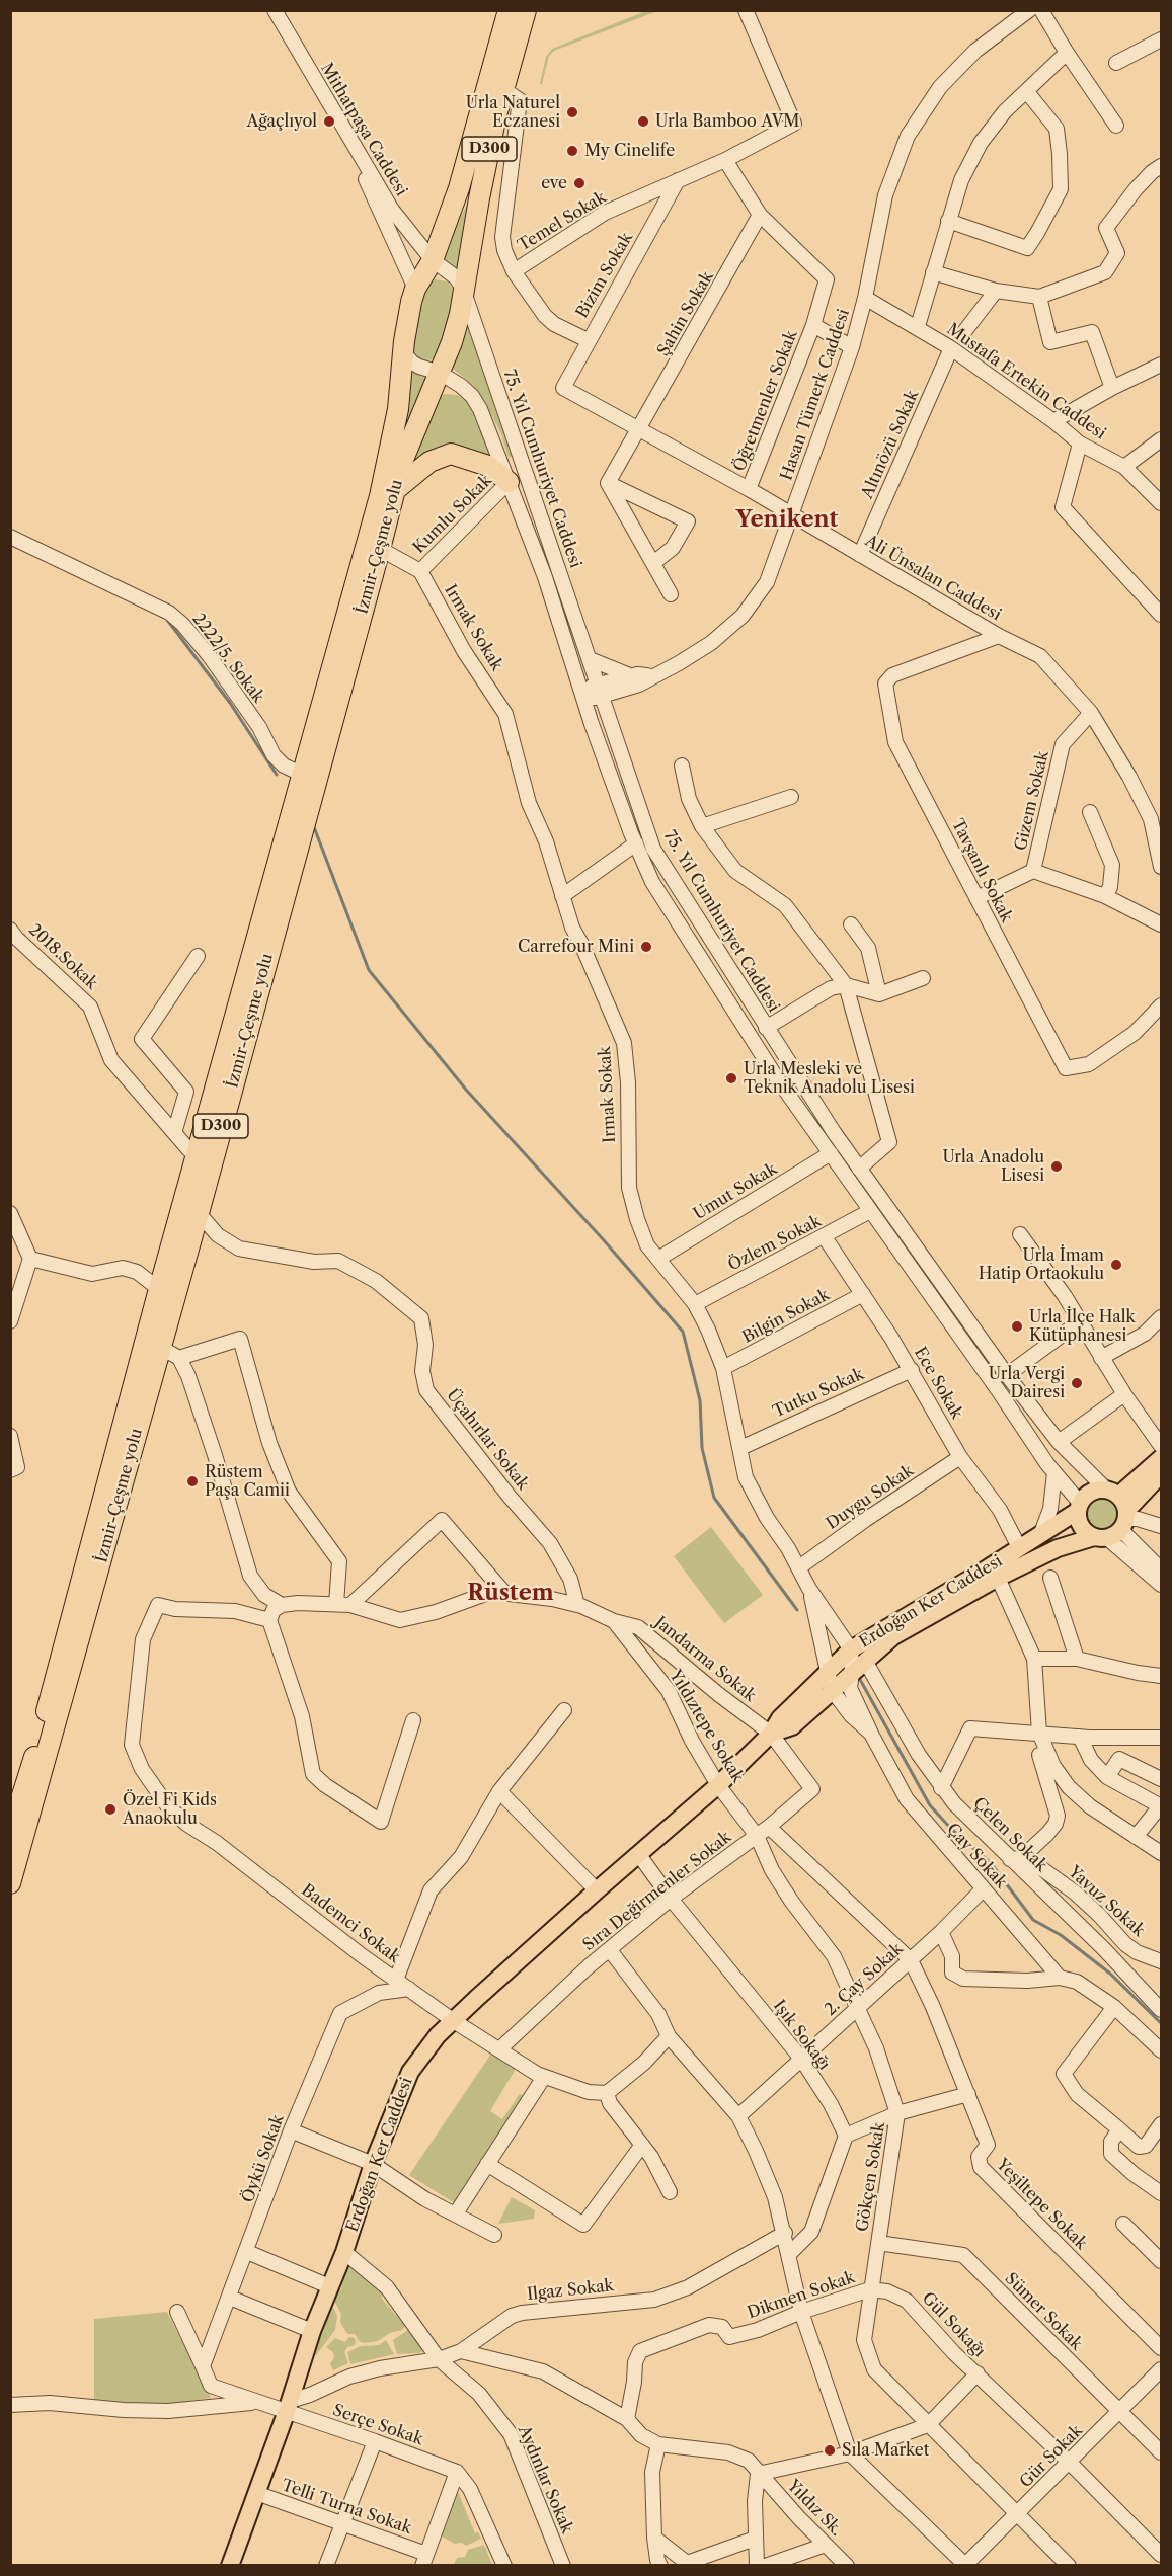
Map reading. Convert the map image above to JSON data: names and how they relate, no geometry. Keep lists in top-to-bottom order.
{
  "streets": {
    "highway": ["D300", "İzmir-Çeşme yolu"],
    "main road": ["Erdoğan Ker Caddesi"],
    "street": [
      "Mithatpaşa Caddesi",
      "Temel Sokak",
      "Bizim Sokak",
      "Şahin Sokak",
      "Mustafa Ertekin Caddesi",
      "Hasan Tümerk Caddesi",
      "Öğretmenler Sokak",
      "Altınözü Sokak",
      "75. Yıl Cumhuriyet Caddesi",
      "Kumlu Sokak",
      "Ali Ünsalan Caddesi",
      "Irmak Sokak",
      "2222/5. Sokak",
      "Gizem Sokak",
      "Tavşanlı Sokak",
      "2018.Sokak",
      "Umut Sokak",
      "Özlem Sokak",
      "Bilgin Sokak",
      "Ece Sokak",
      "Tutku Sokak",
      "Üçahırlar Sokak",
      "Duygu Sokak",
      "Jandarma Sokak",
      "Yıldıztepe Sokak",
      "Çelen Sokak",
      "Çay Sokak",
      "Sıra Değirmenler Sokak",
      "Yavuz Sokak",
      "Bademci Sokak",
      "2. Çay Sokak",
      "Işık Sokağı",
      "Öykü Sokak",
      "Gökçen Sokak",
      "Yeşiltepe Sokak",
      "Ilgaz Sokak",
      "Dikmen Sokak",
      "Sümer Sokak",
      "Gül Sokağı",
      "Serçe Sokak",
      "Gür Sokak",
      "Aydınlar Sokak",
      "Telli Turna Sokak",
      "Yıldız Sk."
    ]
  },
  "crossings": [
    ["Mithatpaşa Caddesi", "D300"],
    ["Mithatpaşa Caddesi", "75. Yıl Cumhuriyet Caddesi"],
    ["D300", "75. Yıl Cumhuriyet Caddesi"],
    ["D300", "İzmir-Çeşme yolu"],
    ["Temel Sokak", "Bizim Sokak"],
    ["Bizim Sokak", "Ali Ünsalan Caddesi"],
    ["Şahin Sokak", "Ali Ünsalan Caddesi"],
    ["Mustafa Ertekin Caddesi", "Hasan Tümerk Caddesi"],
    ["Mustafa Ertekin Caddesi", "Altınözü Sokak"],
    ["Hasan Tümerk Caddesi", "75. Yıl Cumhuriyet Caddesi"],
    ["Hasan Tümerk Caddesi", "Ali Ünsalan Caddesi"],
    ["Öğretmenler Sokak", "Ali Ünsalan Caddesi"],
    ["Altınözü Sokak", "Ali Ünsalan Caddesi"],
    ["75. Yıl Cumhuriyet Caddesi", "Kumlu Sokak"],
    ["75. Yıl Cumhuriyet Caddesi", "İzmir-Çeşme yolu"],
    ["75. Yıl Cumhuriyet Caddesi", "Umut Sokak"],
    ["75. Yıl Cumhuriyet Caddesi", "Özlem Sokak"],
    ["75. Yıl Cumhuriyet Caddesi", "Erdoğan Ker Caddesi"],
    ["Kumlu Sokak", "Irmak Sokak"],
    ["İzmir-Çeşme yolu", "2222/5. Sokak"],
    ["İzmir-Çeşme yolu", "2018.Sokak"],
    ["İzmir-Çeşme yolu", "Üçahırlar Sokak"],
    ["Ali Ünsalan Caddesi", "Gizem Sokak"],
    ["Ali Ünsalan Caddesi", "Tavşanlı Sokak"],
    ["Irmak Sokak", "Umut Sokak"],
    ["Irmak Sokak", "Özlem Sokak"],
    ["Irmak Sokak", "Bilgin Sokak"],
    ["Irmak Sokak", "Tutku Sokak"],
    ["Irmak Sokak", "Duygu Sokak"],
    ["Özlem Sokak", "Ece Sokak"],
    ["Bilgin Sokak", "Ece Sokak"],
    ["Ece Sokak", "Tutku Sokak"],
    ["Ece Sokak", "Duygu Sokak"],
    ["Ece Sokak", "Erdoğan Ker Caddesi"],
    ["Üçahırlar Sokak", "Yıldıztepe Sokak"],
    ["Erdoğan Ker Caddesi", "Jandarma Sokak"],
    ["Erdoğan Ker Caddesi", "Yıldıztepe Sokak"],
    ["Erdoğan Ker Caddesi", "Çelen Sokak"],
    ["Erdoğan Ker Caddesi", "Bademci Sokak"],
    ["Erdoğan Ker Caddesi", "Işık Sokağı"],
    ["Erdoğan Ker Caddesi", "Ilgaz Sokak"],
    ["Erdoğan Ker Caddesi", "Serçe Sokak"],
    ["Erdoğan Ker Caddesi", "Aydınlar Sokak"],
    ["Erdoğan Ker Caddesi", "Telli Turna Sokak"],
    ["Jandarma Sokak", "Yıldıztepe Sokak"],
    ["Jandarma Sokak", "Sıra Değirmenler Sokak"],
    ["Yıldıztepe Sokak", "Sıra Değirmenler Sokak"],
    ["Yıldıztepe Sokak", "Gökçen Sokak"],
    ["Çelen Sokak", "Yavuz Sokak"],
    ["Çay Sokak", "2. Çay Sokak"],
    ["Sıra Değirmenler Sokak", "Bademci Sokak"],
    ["Sıra Değirmenler Sokak", "Işık Sokağı"],
    ["Sıra Değirmenler Sokak", "Gökçen Sokak"],
    ["Bademci Sokak", "Öykü Sokak"],
    ["2. Çay Sokak", "Işık Sokağı"],
    ["2. Çay Sokak", "Gökçen Sokak"],
    ["2. Çay Sokak", "Yeşiltepe Sokak"],
    ["Öykü Sokak", "Serçe Sokak"],
    ["Gökçen Sokak", "Dikmen Sokak"],
    ["Gökçen Sokak", "Sümer Sokak"],
    ["Gökçen Sokak", "Gül Sokağı"],
    ["Gökçen Sokak", "Gür Sokak"],
    ["Ilgaz Sokak", "Serçe Sokak"],
    ["Ilgaz Sokak", "Aydınlar Sokak"],
    ["Dikmen Sokak", "Gül Sokağı"],
    ["Sümer Sokak", "Gür Sokak"],
    ["Gül Sokağı", "Gür Sokak"]
  ],
  "districts": ["Yenikent", "Rüstem"],
  "places": [
    "Urla Naturel Eczanesi",
    "Ağaçlıyol",
    "Urla Bamboo AVM",
    "My Cinelife",
    "eve",
    "Carrefour Mini",
    "Urla Mesleki ve Teknik Anadolu Lisesi",
    "Urla Anadolu Lisesi",
    "Urla İmam Hatip Ortaokulu",
    "Urla İlçe Halk Kütüphanesi",
    "Urla Vergi Dairesi",
    "Rüstem Paşa Camii",
    "Özel Fi Kids Anaokulu",
    "Sıla Market"
  ]
}
